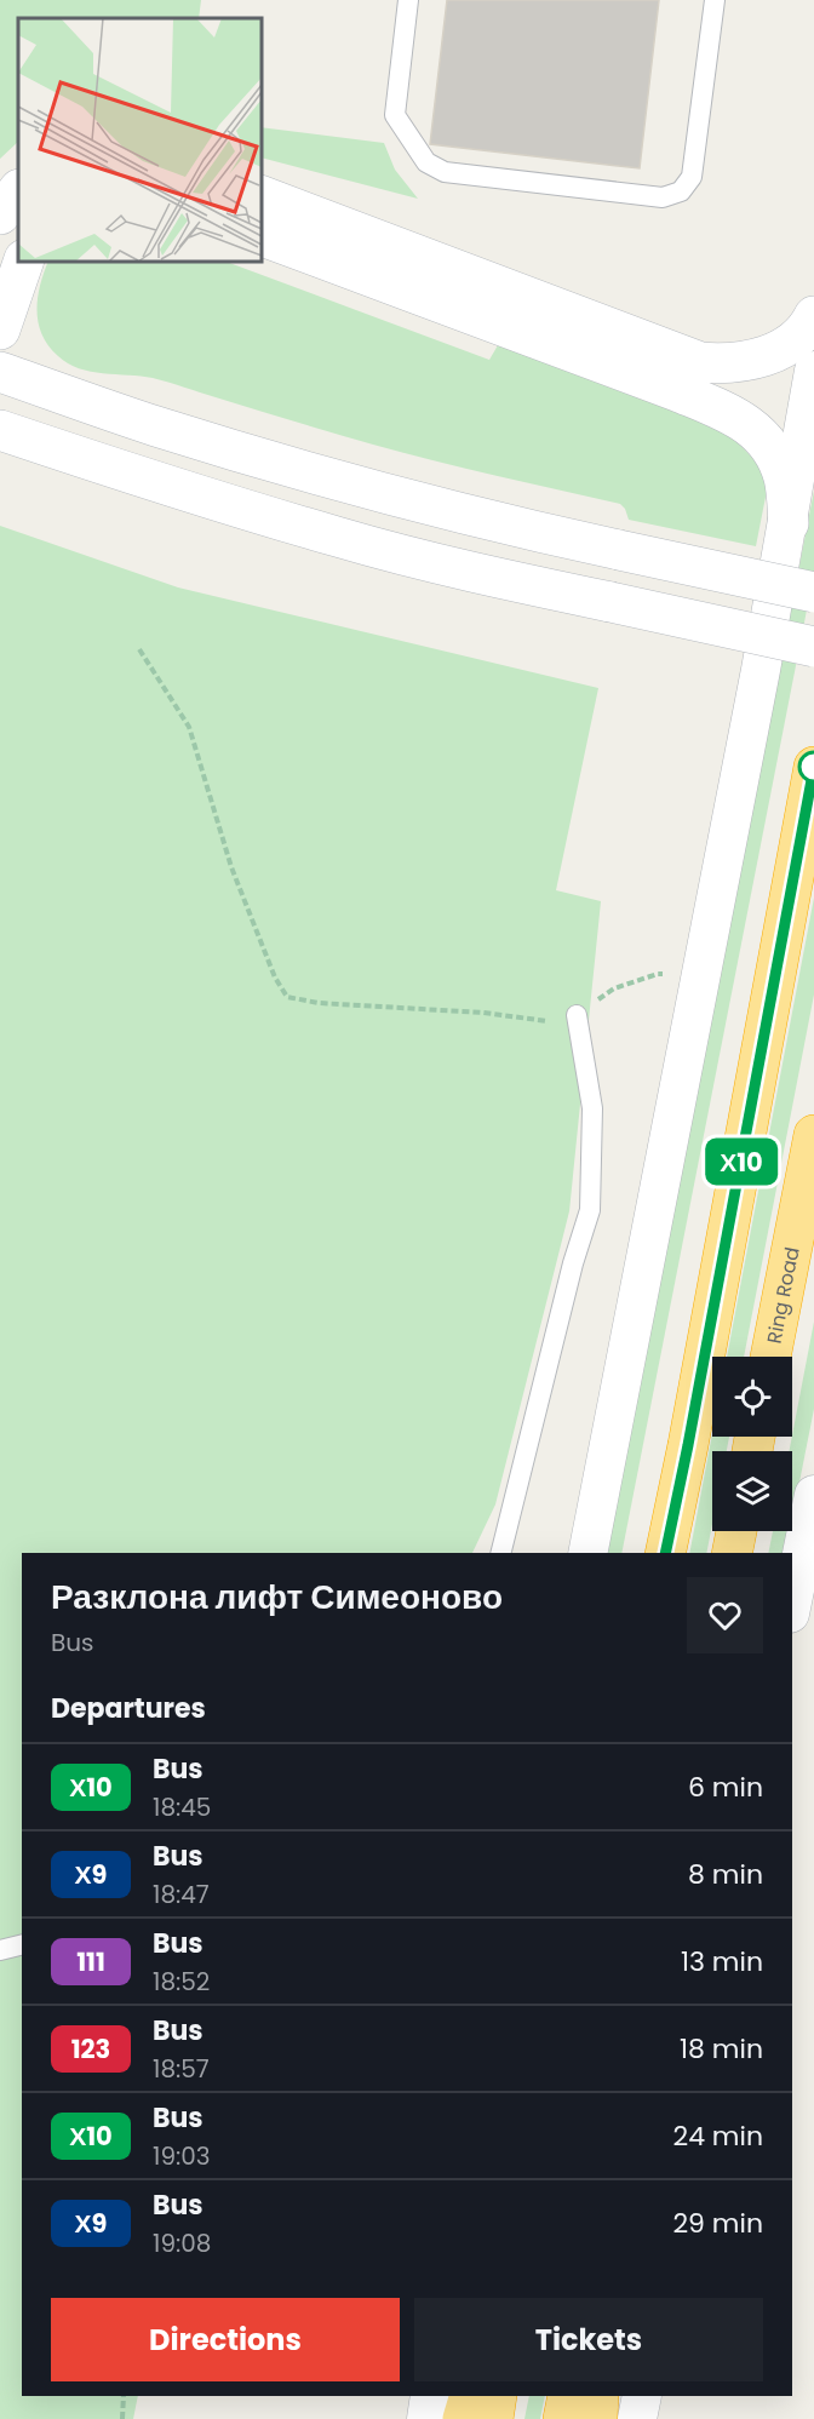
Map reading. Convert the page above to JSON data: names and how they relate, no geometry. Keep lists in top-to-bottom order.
{
  "streets": {
    "highway": ["Ring Road"]
  },
  "lines": ["bus line Х10"],
  "page": {
    "on_map": "Х10",
    "heading": [
      ["Разклона лифт Симеоново", "Bus"],
      "Departures"
    ],
    "list": [
      {
        "mark": "Х10",
        "name": "Bus",
        "note": "18:45",
        "value": "6 min"
      },
      {
        "mark": "Х9",
        "name": "Bus",
        "note": "18:47",
        "value": "8 min"
      },
      {
        "mark": "111",
        "name": "Bus",
        "note": "18:52",
        "value": "13 min"
      },
      {
        "mark": "123",
        "name": "Bus",
        "note": "18:57",
        "value": "18 min"
      },
      {
        "mark": "Х10",
        "name": "Bus",
        "note": "19:03",
        "value": "24 min"
      },
      {
        "mark": "Х9",
        "name": "Bus",
        "note": "19:08",
        "value": "29 min"
      }
    ],
    "buttons": ["Directions", "Tickets"]
  }
}
